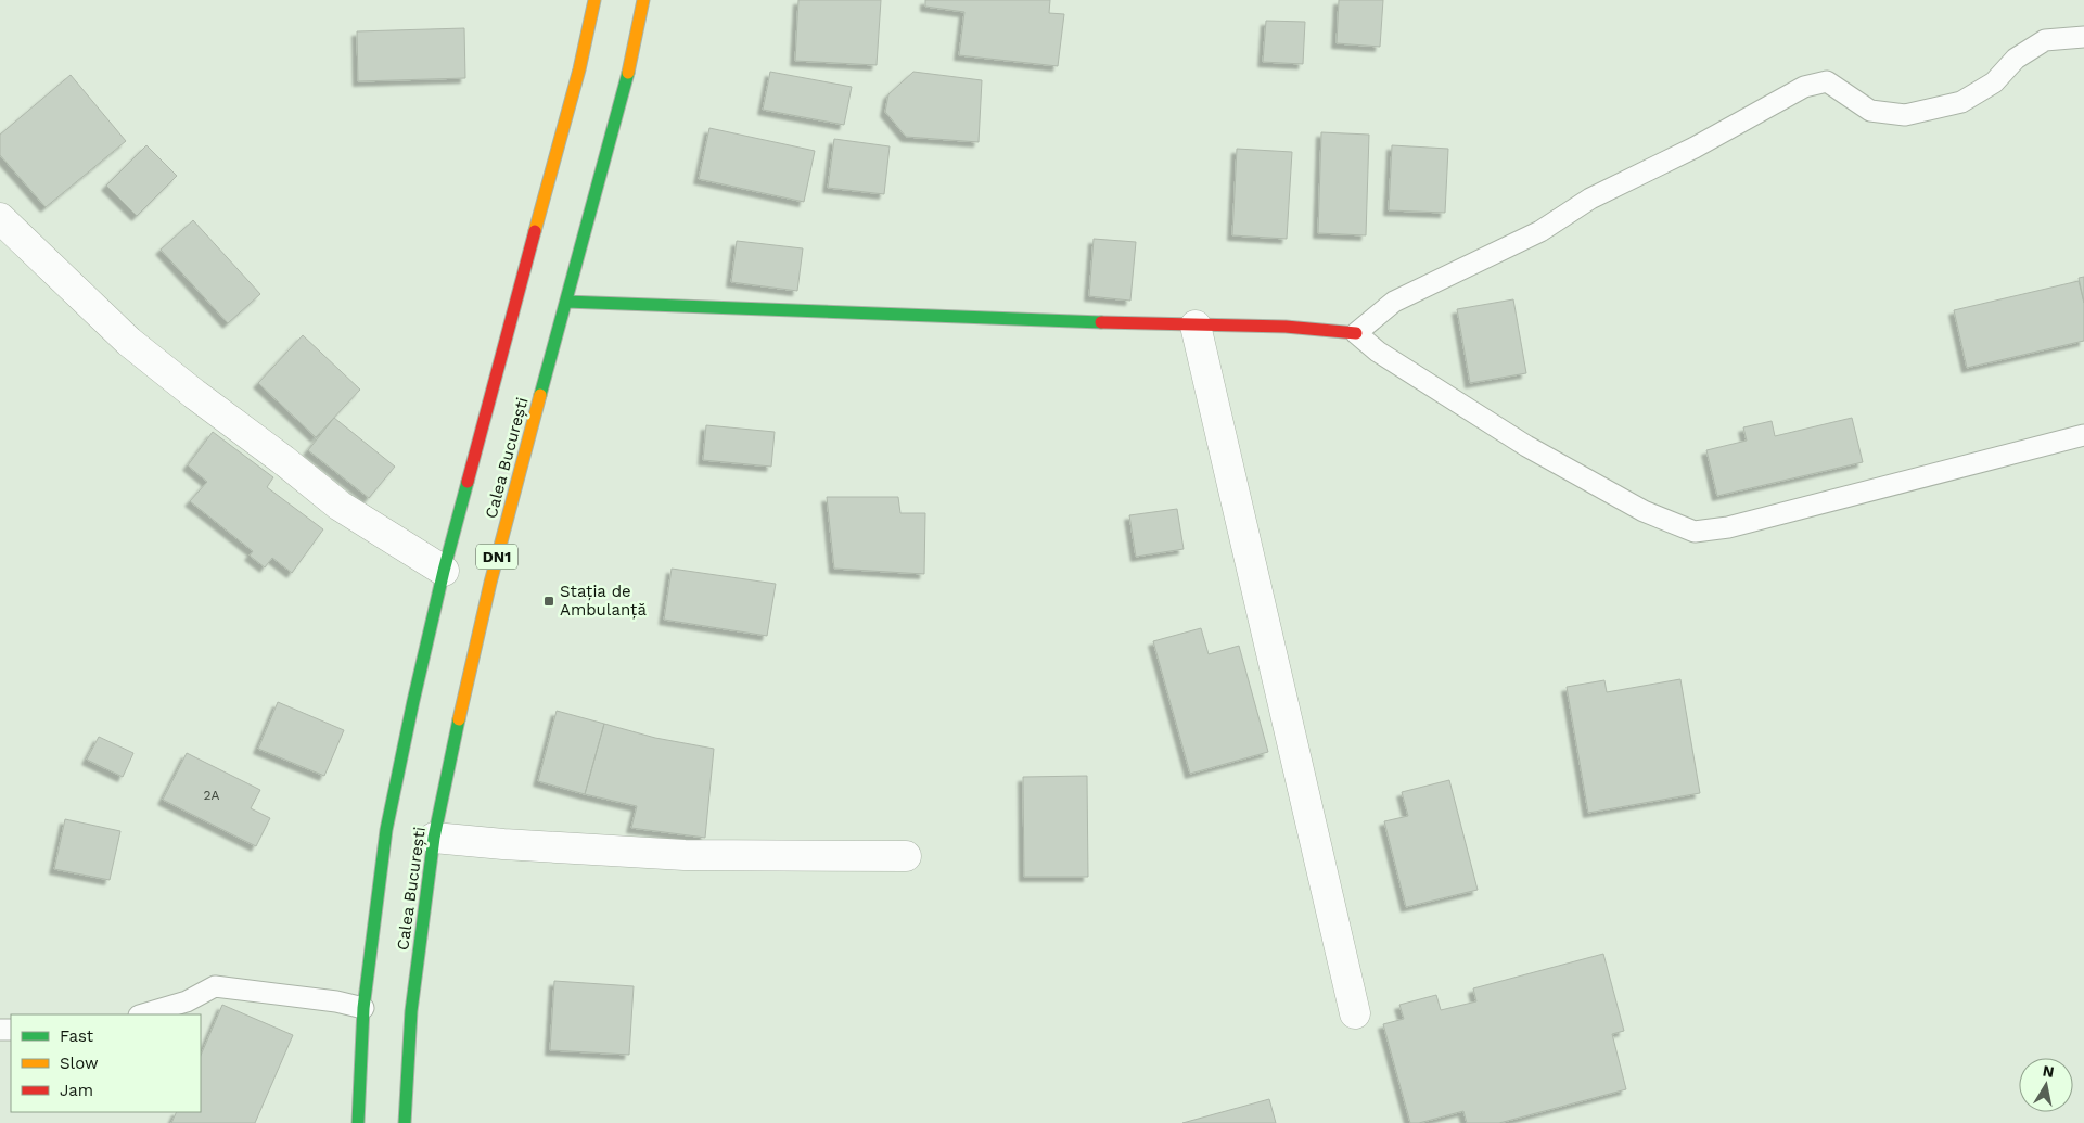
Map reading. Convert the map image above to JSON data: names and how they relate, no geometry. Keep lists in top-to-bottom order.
{
  "streets": {
    "main road": ["Calea București", "DN1"]
  },
  "places": {
    "transit": ["Stația de Ambulanță"]
  },
  "house_numbers": ["2A"],
  "legend": ["Fast", "Slow", "Jam"],
  "north": "top"
}
